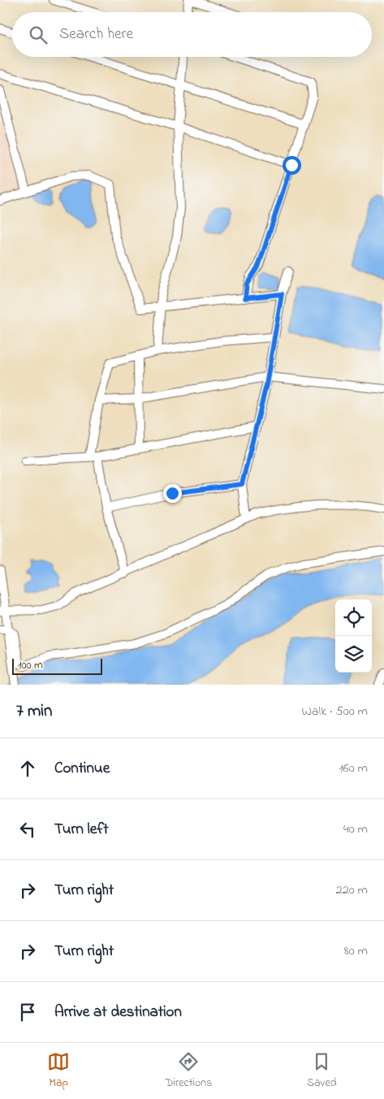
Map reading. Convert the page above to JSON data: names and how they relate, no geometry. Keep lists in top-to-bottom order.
{
  "scale_bar": "100 m",
  "page": {
    "search": "Search here",
    "scale": "100 m",
    "heading": ["7 min", "Walk · 500 m"],
    "list": [
      ["Continue", "160 m"],
      ["Turn left", "40 m"],
      ["Turn right", "220 m"],
      ["Turn right", "80 m"],
      "Arrive at destination"
    ],
    "nav": ["Map", "Directions", "Saved"]
  }
}
